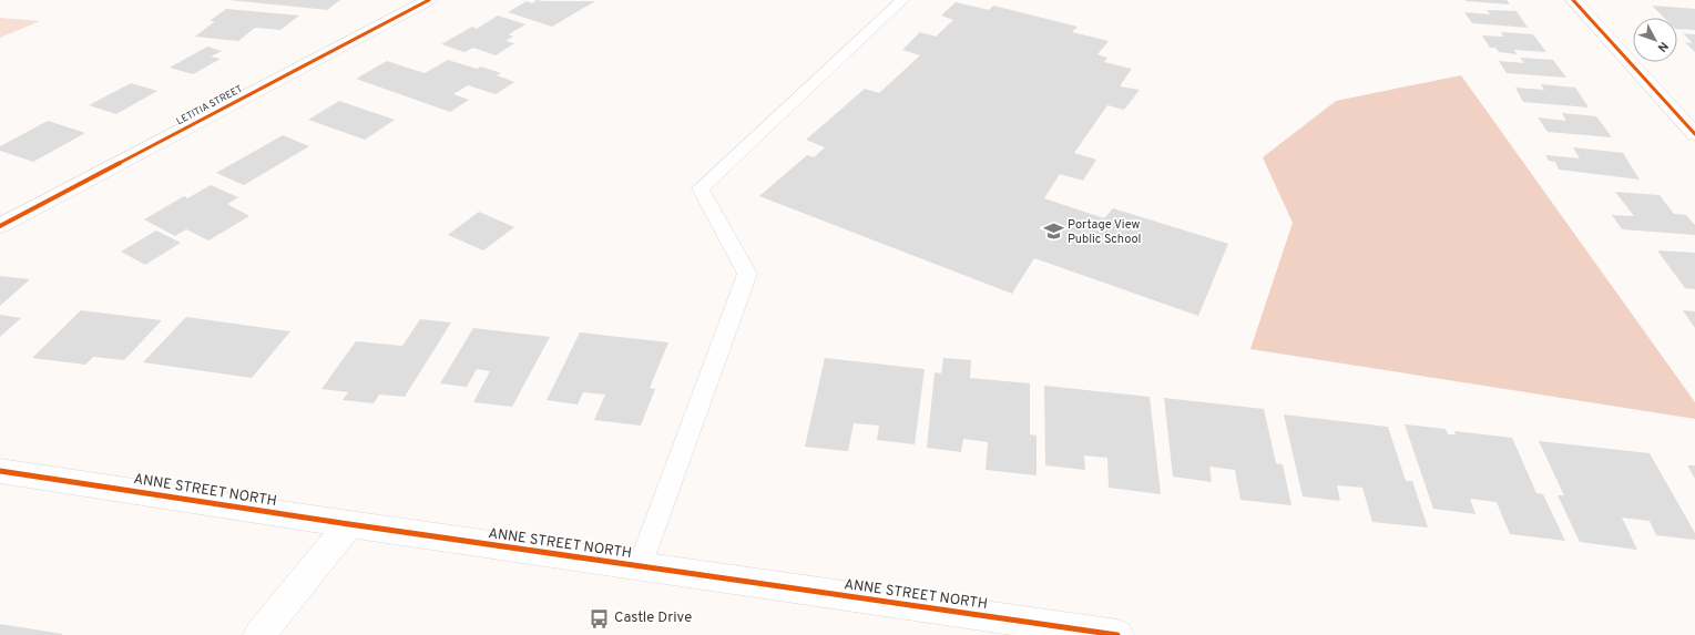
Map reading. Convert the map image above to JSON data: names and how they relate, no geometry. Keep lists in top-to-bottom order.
{
  "streets": {
    "street": ["LETITIA STREET", "ANNE STREET NORTH"]
  },
  "places": {
    "school or university": ["Portage View Public School"],
    "bus stop": ["Castle Drive"]
  },
  "north": "bottom right"
}
